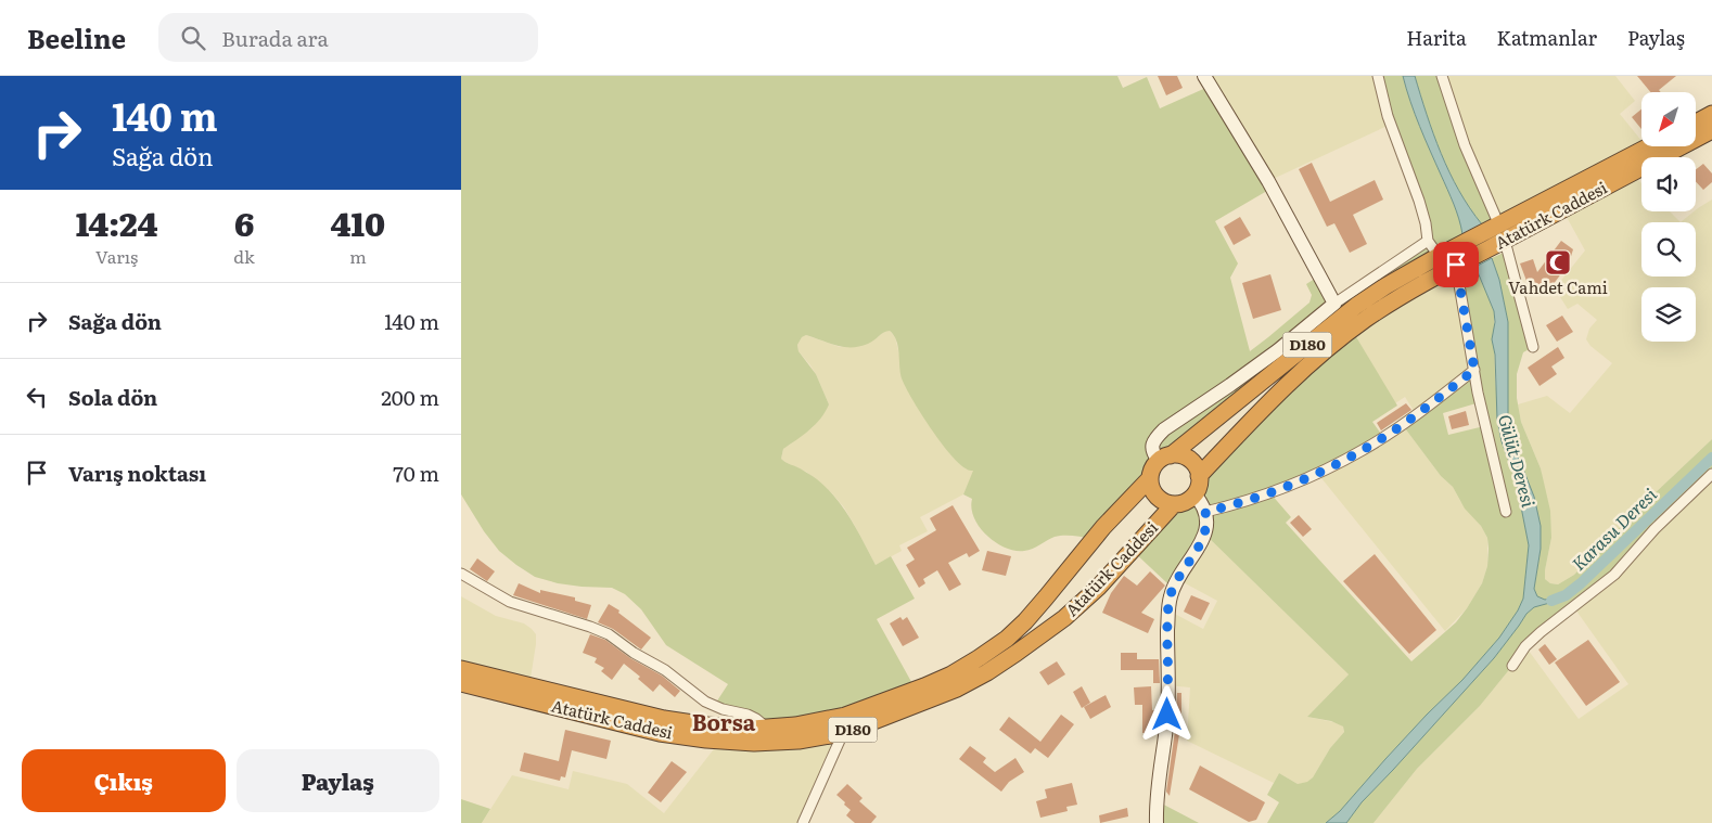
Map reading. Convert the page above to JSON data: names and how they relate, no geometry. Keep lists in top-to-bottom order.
{
  "streets": {
    "highway": ["Atatürk Caddesi", "D180"]
  },
  "districts": ["Borsa"],
  "water": ["Gülüt Deresi", "Karasu Deresi"],
  "places": {
    "mosque": ["Vahdet Cami"]
  },
  "north": "bottom left",
  "page": {
    "header": "Beeline",
    "search": "Burada ara",
    "nav": ["Harita", "Katmanlar", "Paylaş"],
    "turn": ["140 m", "Sağa dön"],
    "eta": [
      "14:24",
      "Varış",
      "6",
      "dk",
      "410",
      "m"
    ],
    "list": [
      {
        "name": "Sağa dön",
        "value": "140 m"
      },
      {
        "name": "Sola dön",
        "value": "200 m"
      },
      {
        "name": "Varış noktası",
        "value": "70 m"
      }
    ],
    "buttons": ["Çıkış", "Paylaş"]
  }
}
